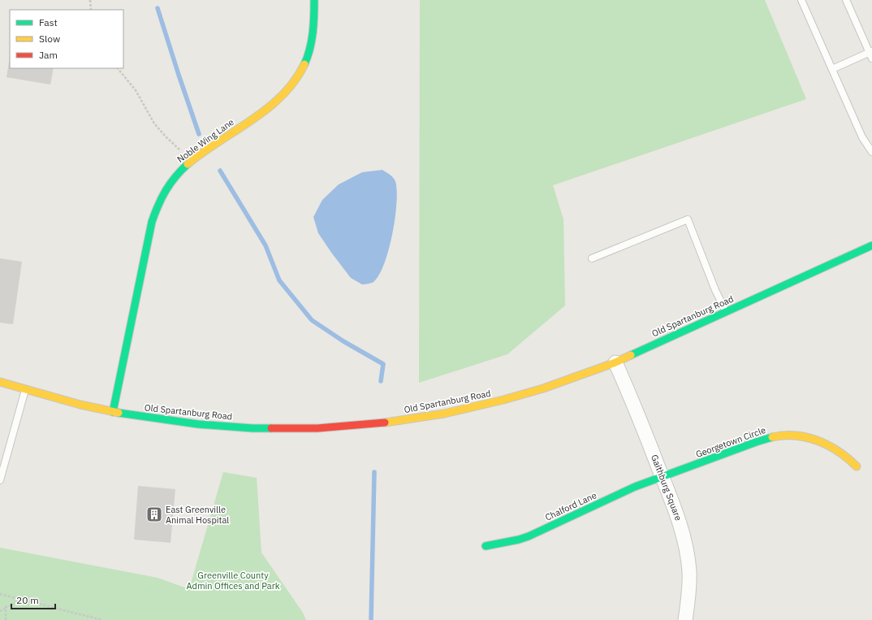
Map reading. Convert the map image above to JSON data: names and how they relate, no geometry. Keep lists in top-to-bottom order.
{
  "streets": {
    "main road": [
      "Noble Wing Lane",
      "Old Spartanburg Road",
      "Georgetown Circle",
      "Chalford Lane"
    ],
    "street": ["Gaithburg Square"]
  },
  "crossings": [
    ["Noble Wing Lane", "Old Spartanburg Road"],
    ["Old Spartanburg Road", "Gaithburg Square"],
    ["Georgetown Circle", "Gaithburg Square"],
    ["Georgetown Circle", "Chalford Lane"],
    ["Gaithburg Square", "Chalford Lane"]
  ],
  "parks": ["Greenville County Admin Offices and Park"],
  "places": {
    "building": ["East Greenville Animal Hospital"]
  },
  "legend": ["Fast", "Slow", "Jam"],
  "scale_bar": "20 m"
}
